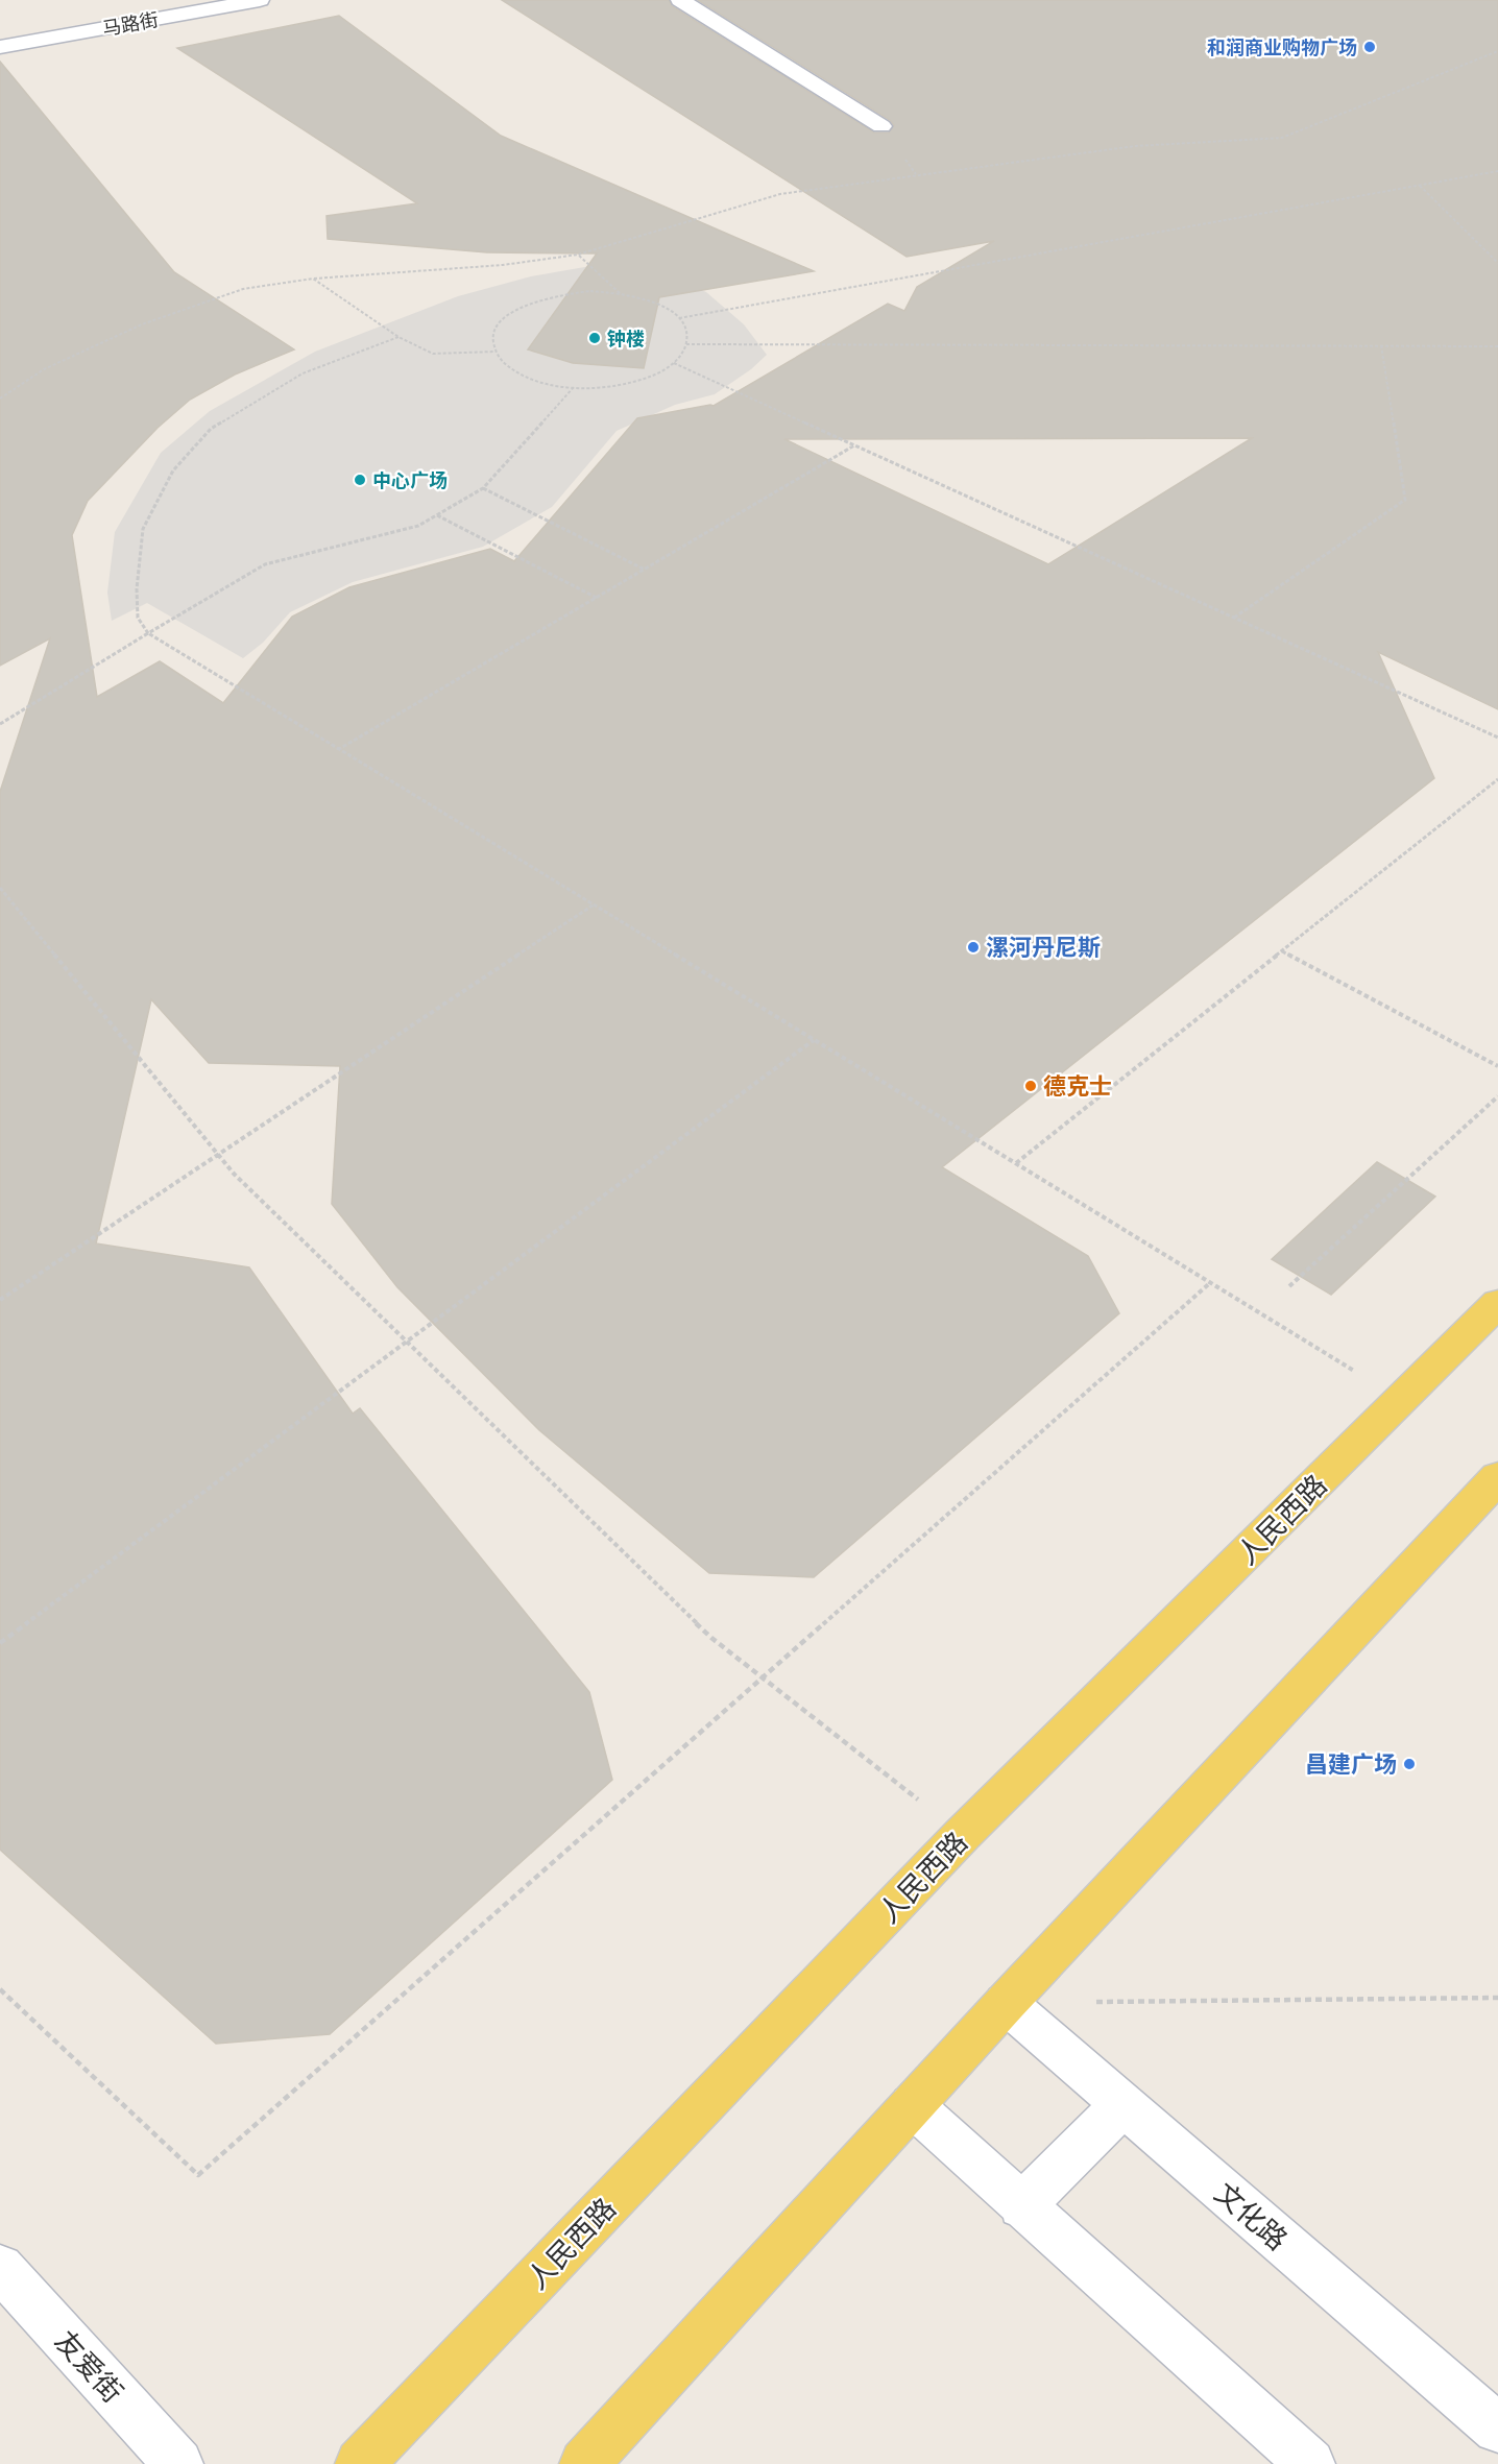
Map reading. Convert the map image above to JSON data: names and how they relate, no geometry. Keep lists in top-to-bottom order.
{
  "streets": {
    "main road": ["人民西路"],
    "street": ["马路街", "文化路", "友爱街"]
  },
  "places": [
    "和润商业购物广场",
    "钟楼",
    "中心广场",
    "漯河丹尼斯",
    "德克士",
    "昌建广场"
  ]
}
